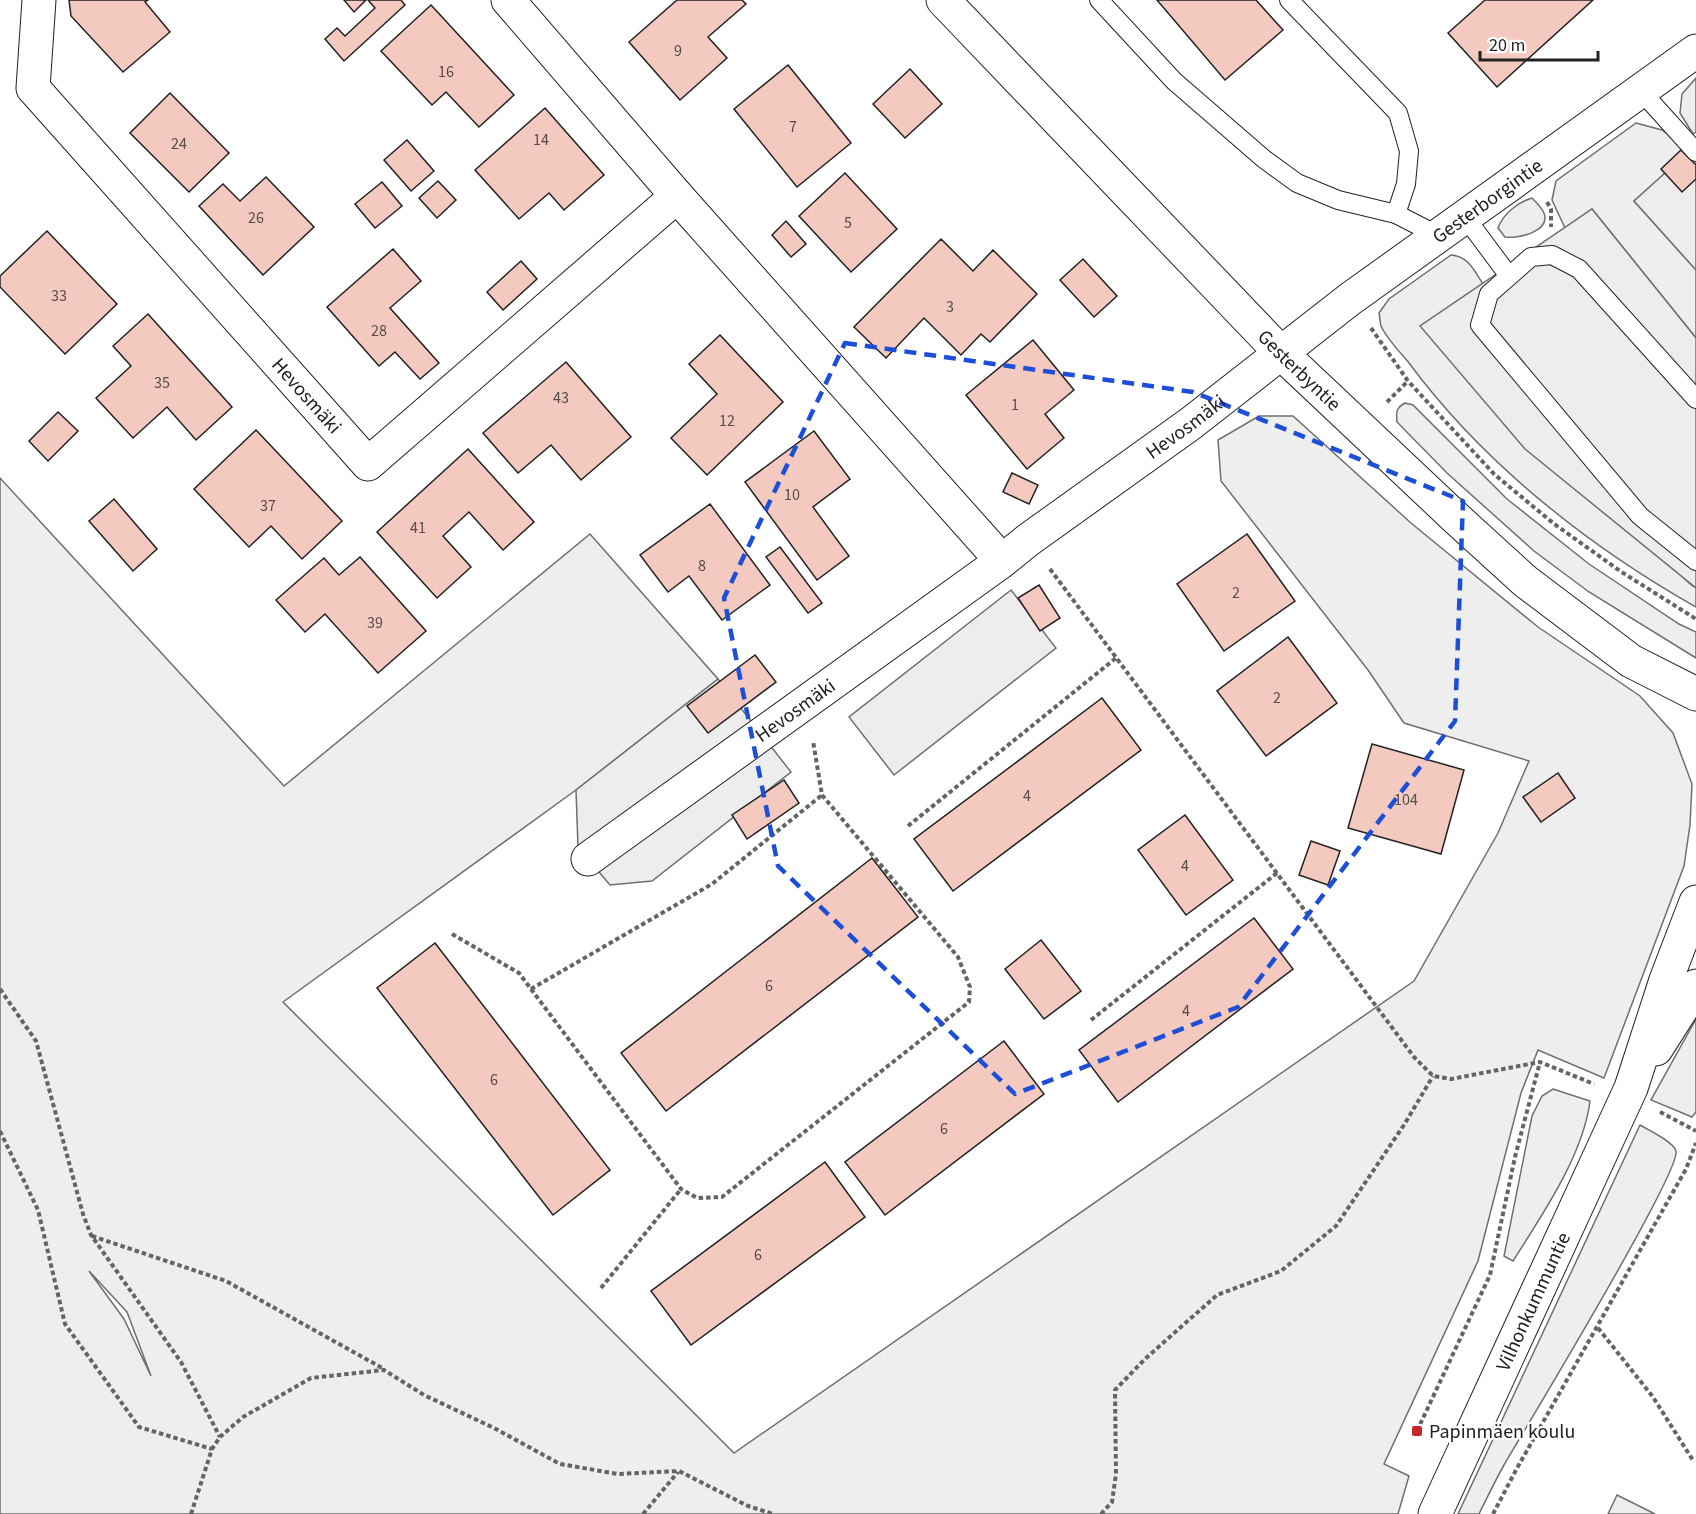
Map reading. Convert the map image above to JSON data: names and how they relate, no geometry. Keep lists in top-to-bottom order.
{
  "streets": {
    "street": [
      "Gesterborgintie",
      "Gesterbyntie",
      "Hevosmäki",
      "Vilhonkummuntie"
    ]
  },
  "crossings": [
    ["Gesterborgintie", "Gesterbyntie"],
    ["Gesterborgintie", "Hevosmäki"],
    ["Gesterbyntie", "Hevosmäki"]
  ],
  "places": {
    "transit": ["Papinmäen koulu"]
  },
  "house_numbers": [
    "9",
    "16",
    "7",
    "14",
    "24",
    "26",
    "5",
    "33",
    "3",
    "28",
    "35",
    "43",
    "1",
    "12",
    "10",
    "37",
    "41",
    "8",
    "2",
    "39",
    "2",
    "4",
    "104",
    "4",
    "6",
    "4",
    "6",
    "6",
    "6"
  ],
  "scale_bar": "20 m"
}
